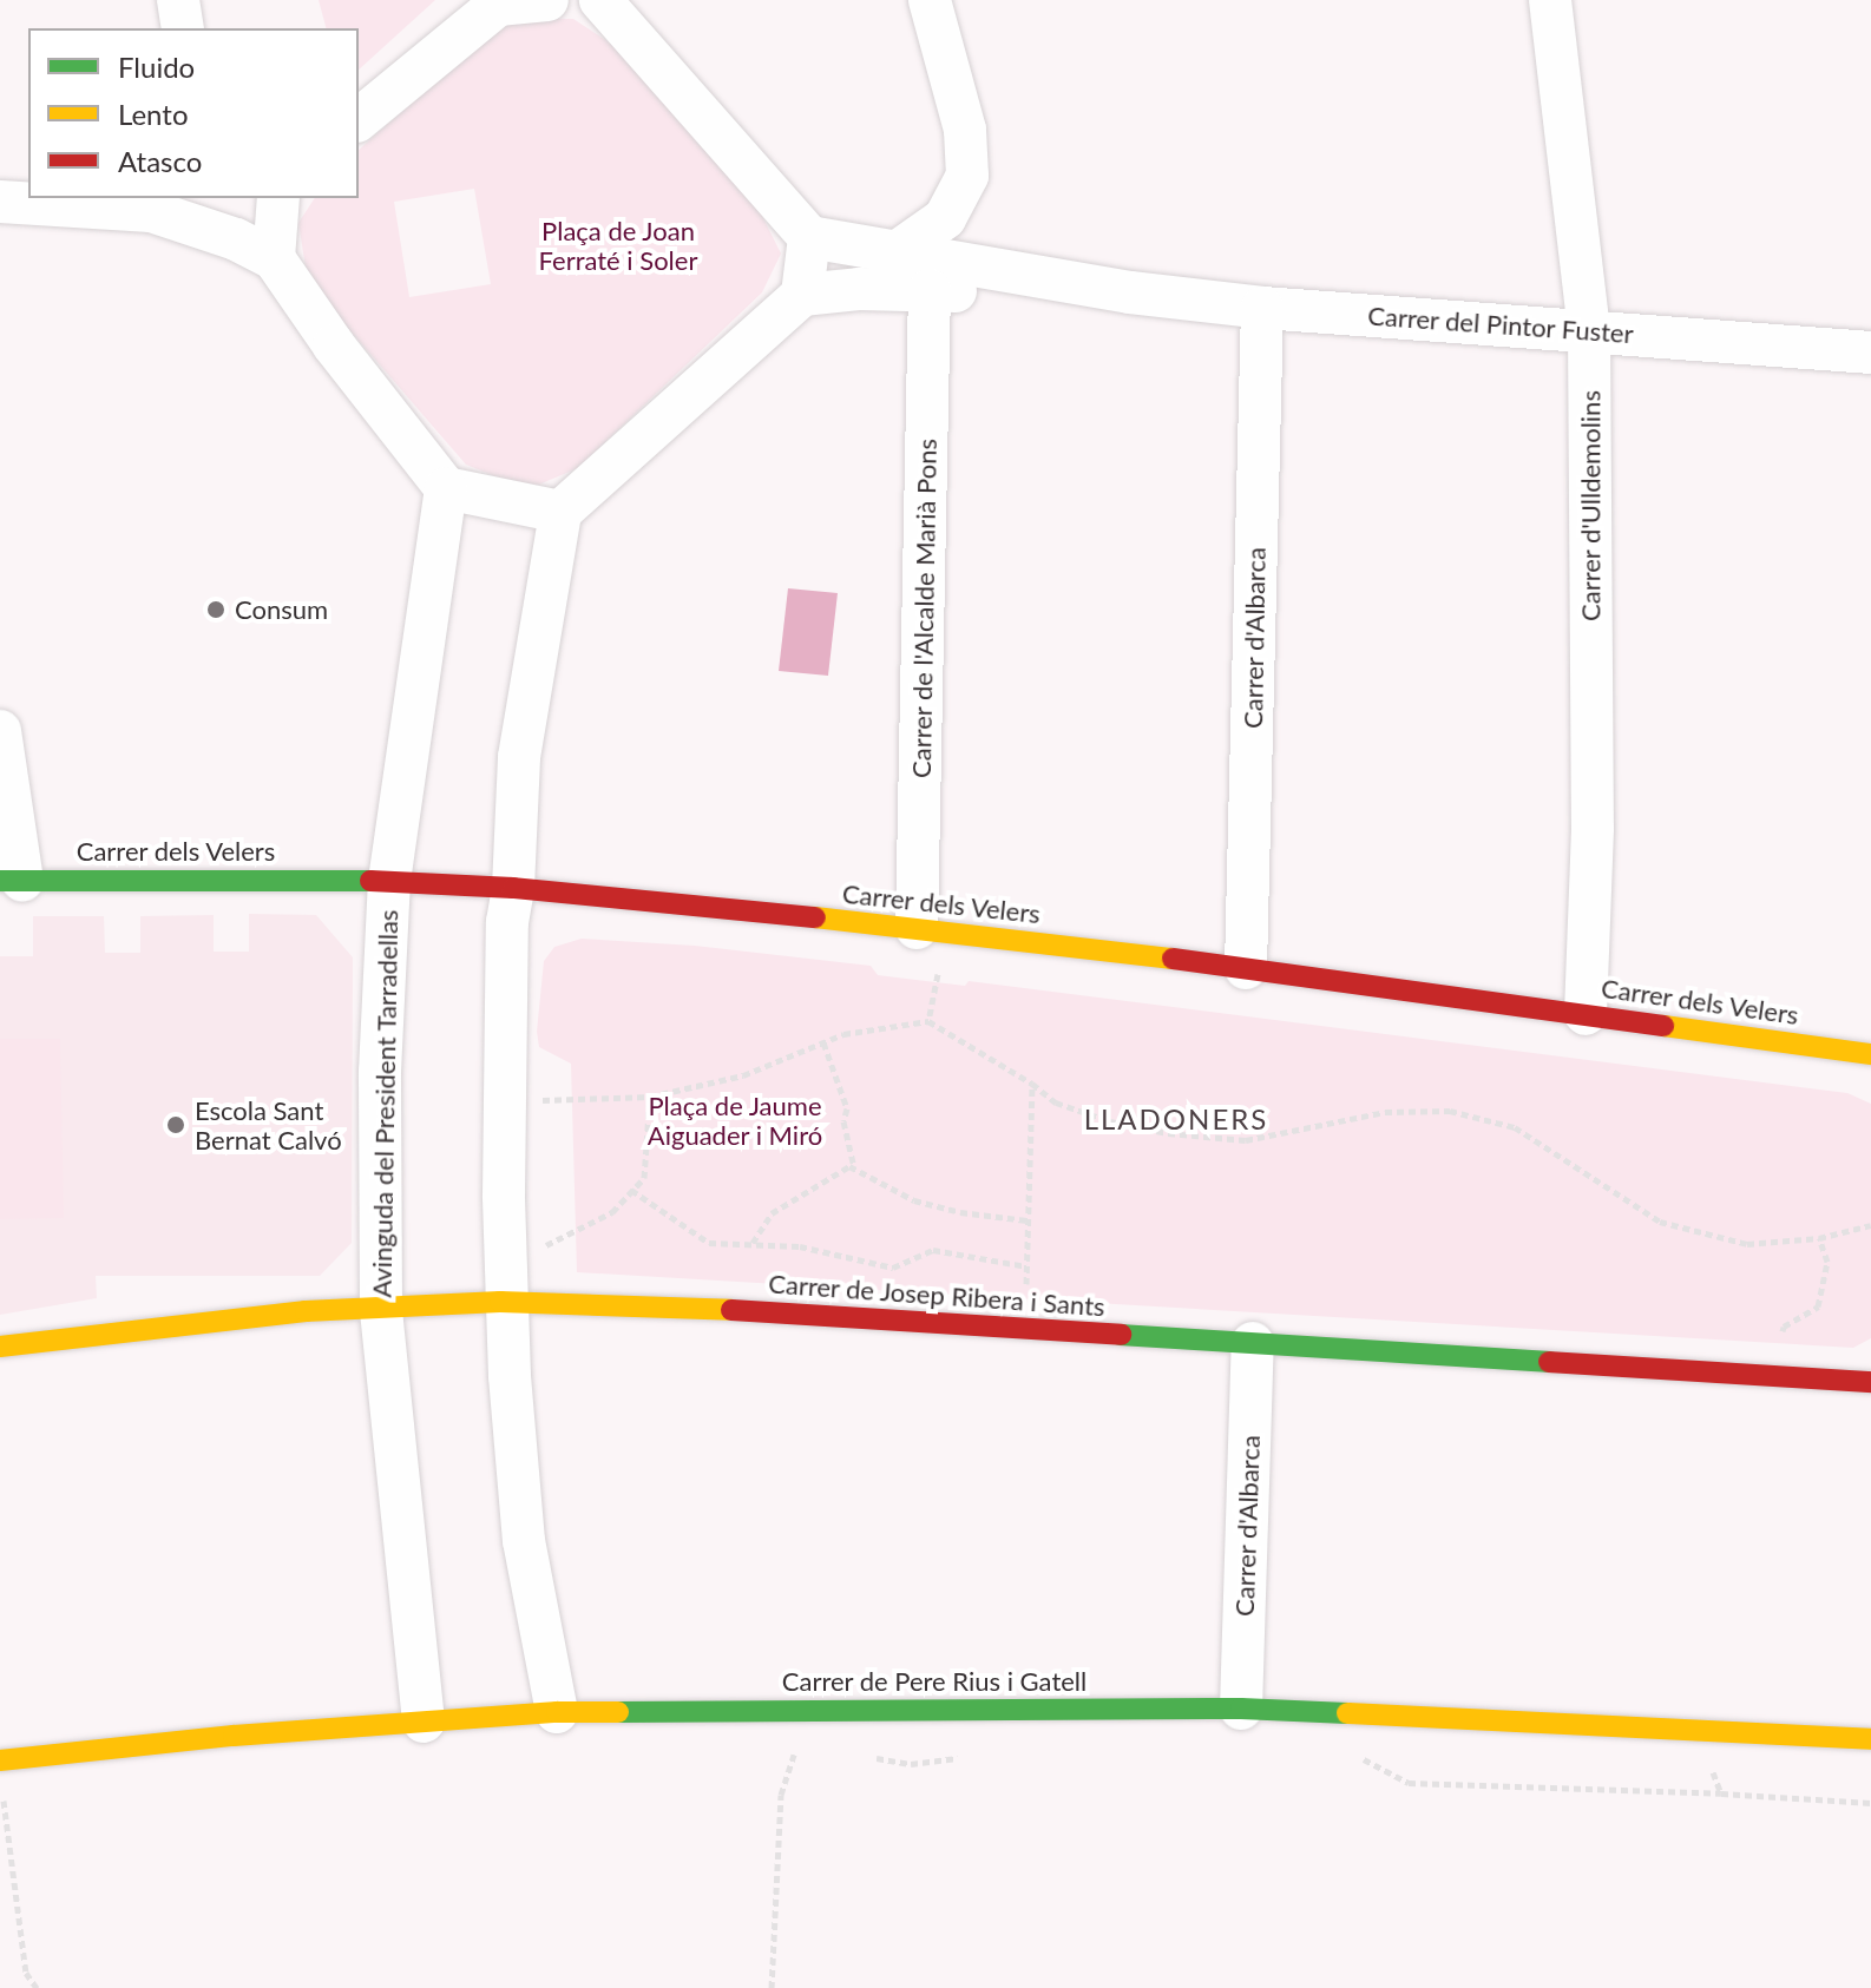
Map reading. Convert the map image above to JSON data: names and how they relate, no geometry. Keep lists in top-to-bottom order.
{
  "streets": {
    "street": [
      "Carrer del Pintor Fuster",
      "Carrer d'Ulldemolins",
      "Carrer de l'Alcalde Marià Pons",
      "Carrer d'Albarca",
      "Carrer dels Velers",
      "Avinguda del President Tarradellas",
      "Carrer de Josep Ribera i Sants",
      "Carrer de Pere Rius i Gatell"
    ]
  },
  "crossings": [
    ["Carrer del Pintor Fuster", "Carrer d'Ulldemolins"],
    ["Carrer del Pintor Fuster", "Carrer de l'Alcalde Marià Pons"],
    ["Carrer del Pintor Fuster", "Carrer d'Albarca"],
    ["Carrer d'Ulldemolins", "Carrer dels Velers"],
    ["Carrer de l'Alcalde Marià Pons", "Carrer dels Velers"],
    ["Carrer d'Albarca", "Carrer dels Velers"],
    ["Carrer d'Albarca", "Carrer de Josep Ribera i Sants"],
    ["Carrer d'Albarca", "Carrer de Pere Rius i Gatell"],
    ["Carrer dels Velers", "Avinguda del President Tarradellas"],
    ["Avinguda del President Tarradellas", "Carrer de Josep Ribera i Sants"],
    ["Avinguda del President Tarradellas", "Carrer de Pere Rius i Gatell"]
  ],
  "districts": ["LLADONERS"],
  "parks": ["Plaça de Joan Ferraté i Soler", "Plaça de Jaume Aiguader i Miró"],
  "places": ["Consum", "Escola Sant Bernat Calvó"],
  "legend": ["Fluido", "Lento", "Atasco"]
}
